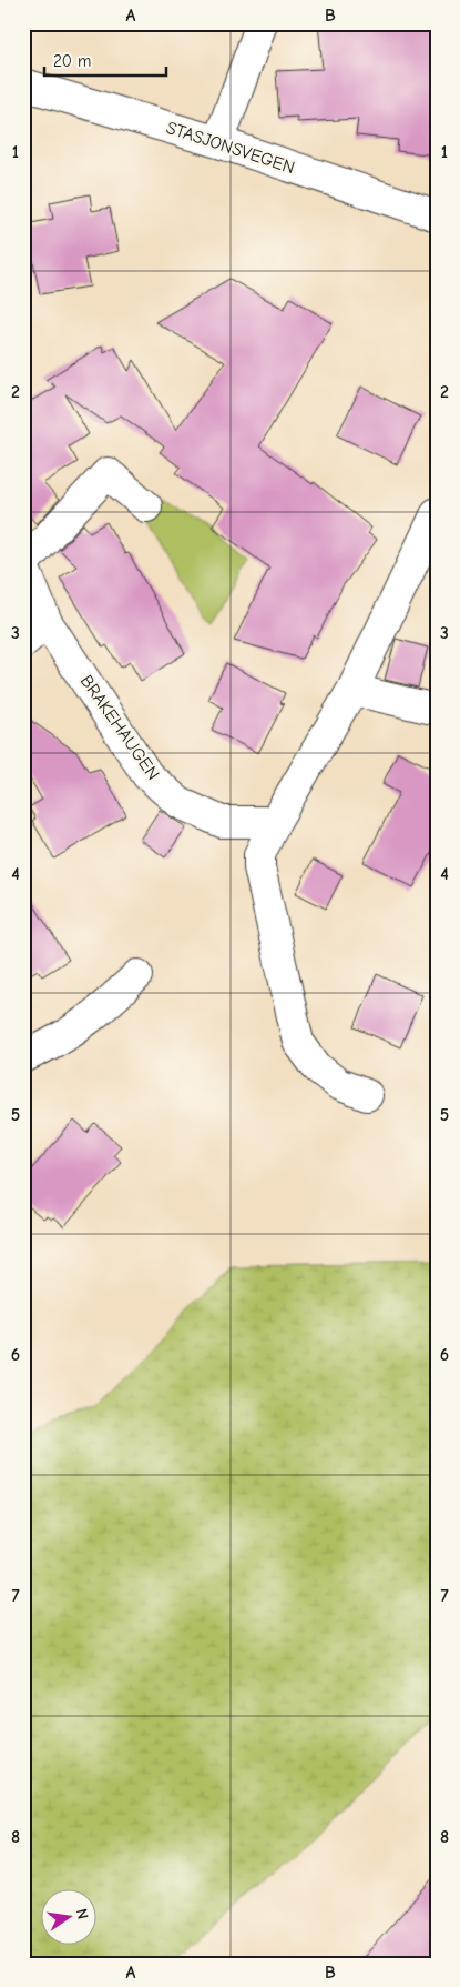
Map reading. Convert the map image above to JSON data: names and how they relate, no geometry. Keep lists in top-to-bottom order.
{
  "streets": {
    "street": ["STASJONSVEGEN", "BRAKEHAUGEN"]
  },
  "scale_bar": "20 m",
  "north": "right",
  "grid": {
    "columns": ["A", "B"],
    "rows": [
      "1",
      "2",
      "3",
      "4",
      "5",
      "6",
      "7",
      "8"
    ]
  }
}
